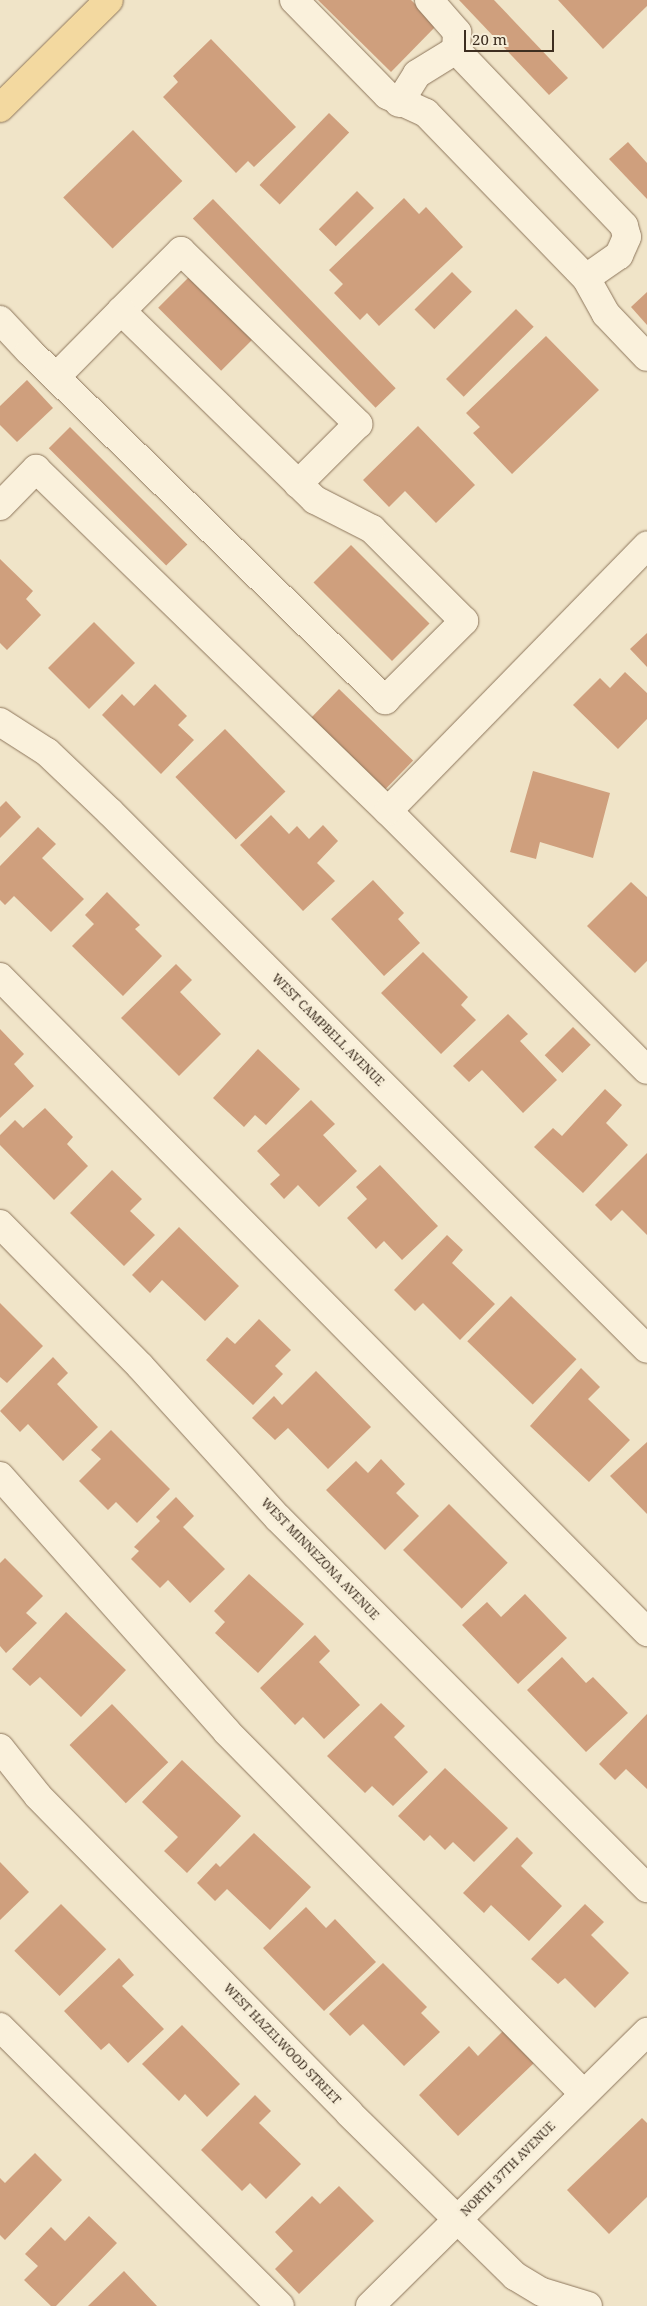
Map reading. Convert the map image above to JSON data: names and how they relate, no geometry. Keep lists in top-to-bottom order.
{
  "streets": {
    "street": [
      "WEST CAMPBELL AVENUE",
      "WEST MINNEZONA AVENUE",
      "WEST HAZELWOOD STREET",
      "NORTH 37TH AVENUE"
    ]
  },
  "crossings": [
    ["WEST HAZELWOOD STREET", "NORTH 37TH AVENUE"]
  ],
  "scale_bar": "20 m"
}
